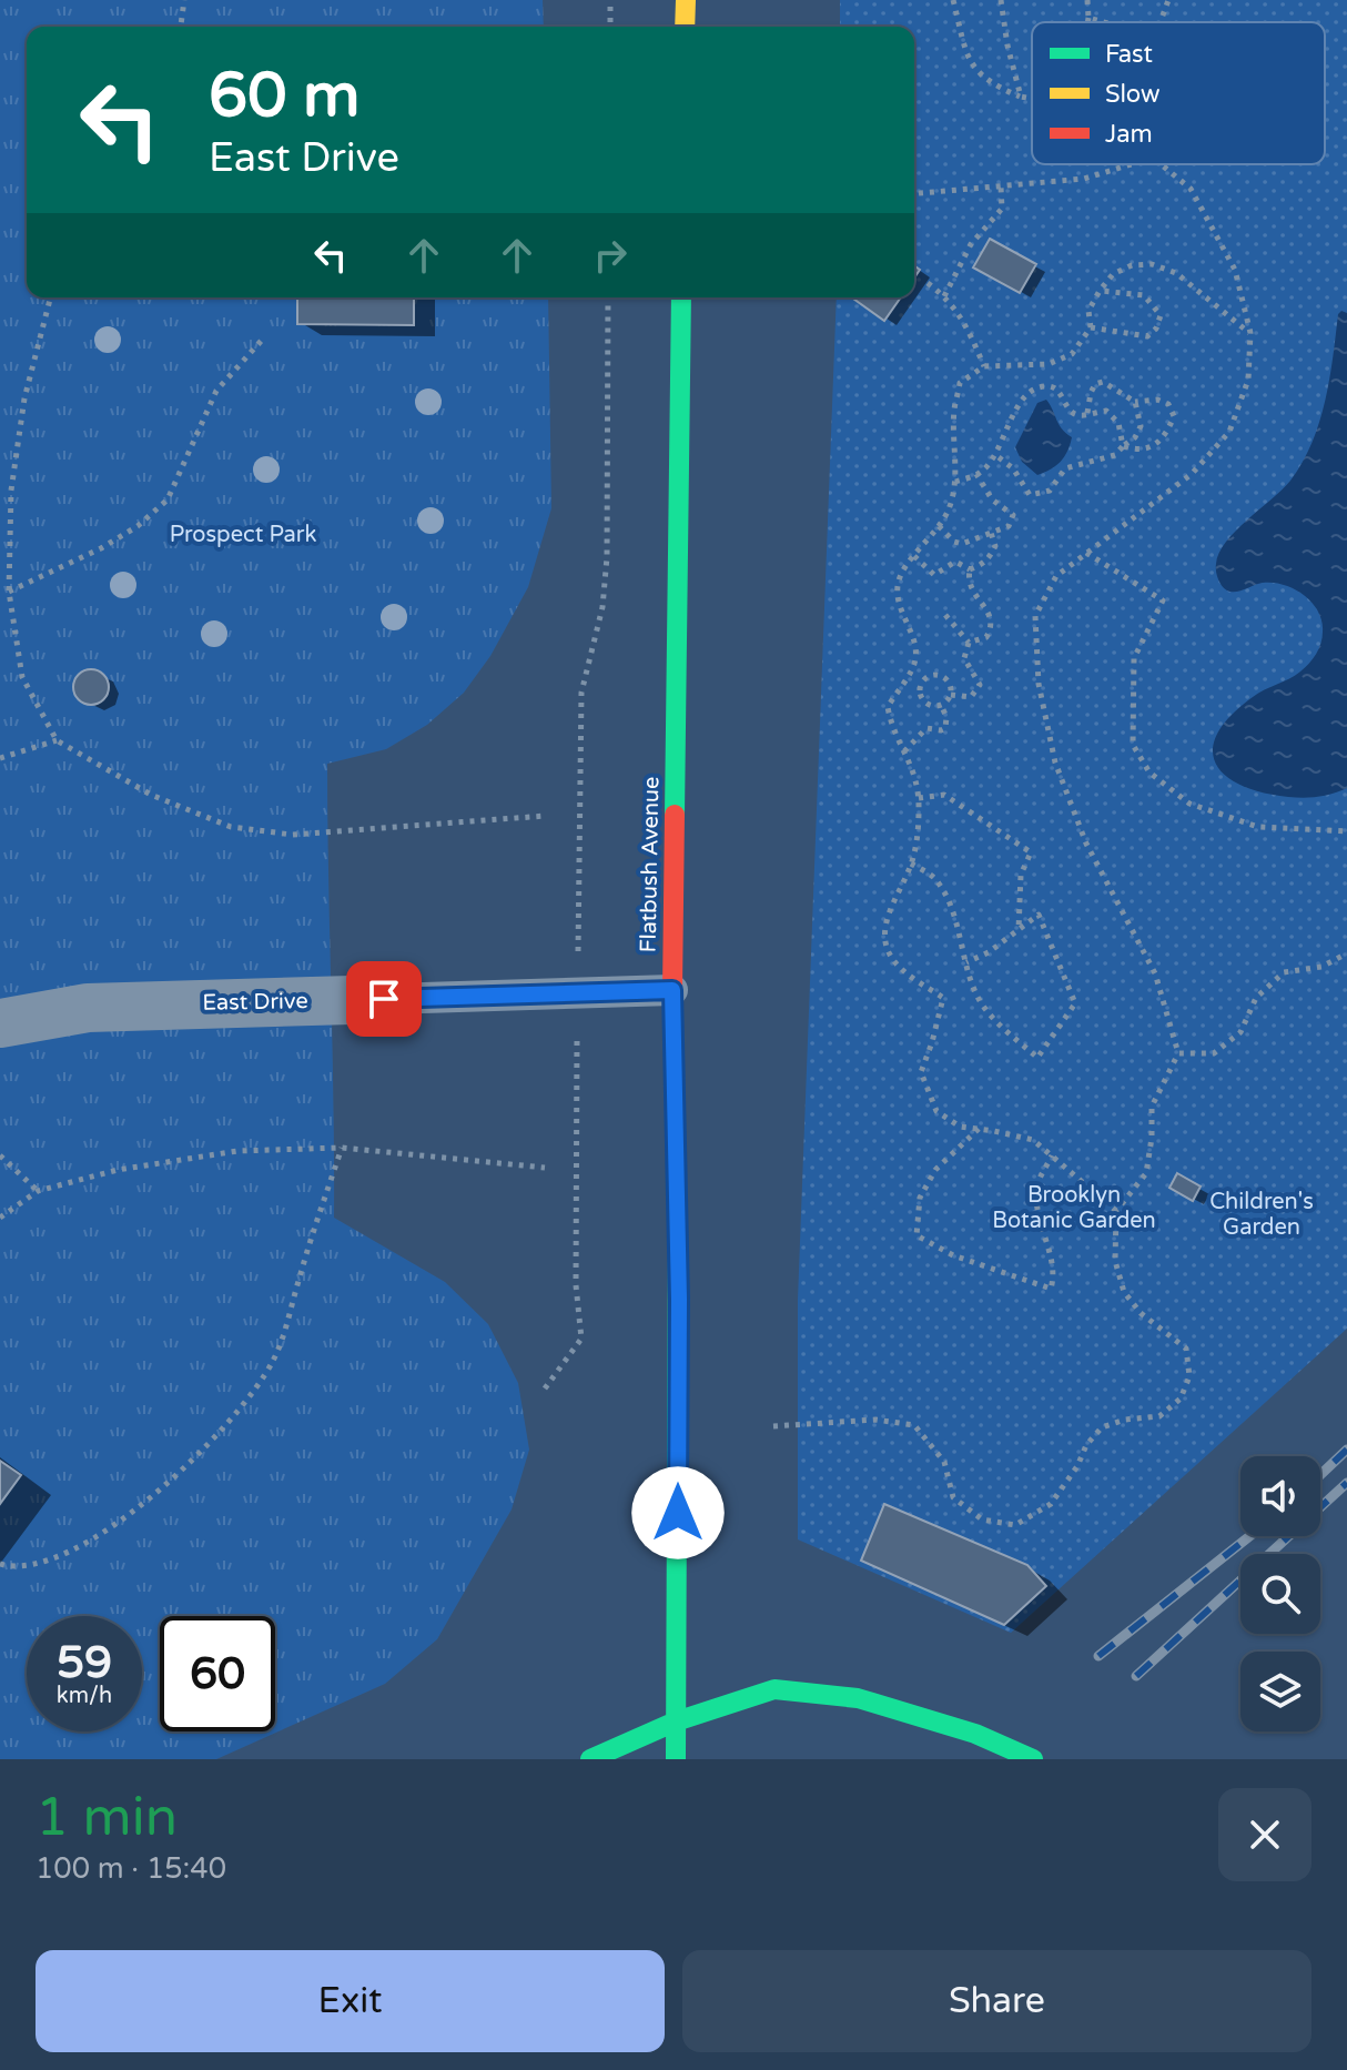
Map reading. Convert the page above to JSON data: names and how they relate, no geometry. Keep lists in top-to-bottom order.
{
  "streets": {
    "main road": ["Flatbush Avenue"],
    "street": ["East Drive"]
  },
  "crossings": [
    ["Flatbush Avenue", "East Drive"]
  ],
  "parks": ["Prospect Park", "Brooklyn Botanic Garden", "Children's Garden"],
  "legend": ["Fast", "Slow", "Jam"],
  "page": {
    "turn": ["60 m", "East Drive"],
    "speed": "59 km/h",
    "limit": "60",
    "heading": ["1 min", "100 m · 15:40"],
    "buttons": ["Exit", "Share"]
  }
}
